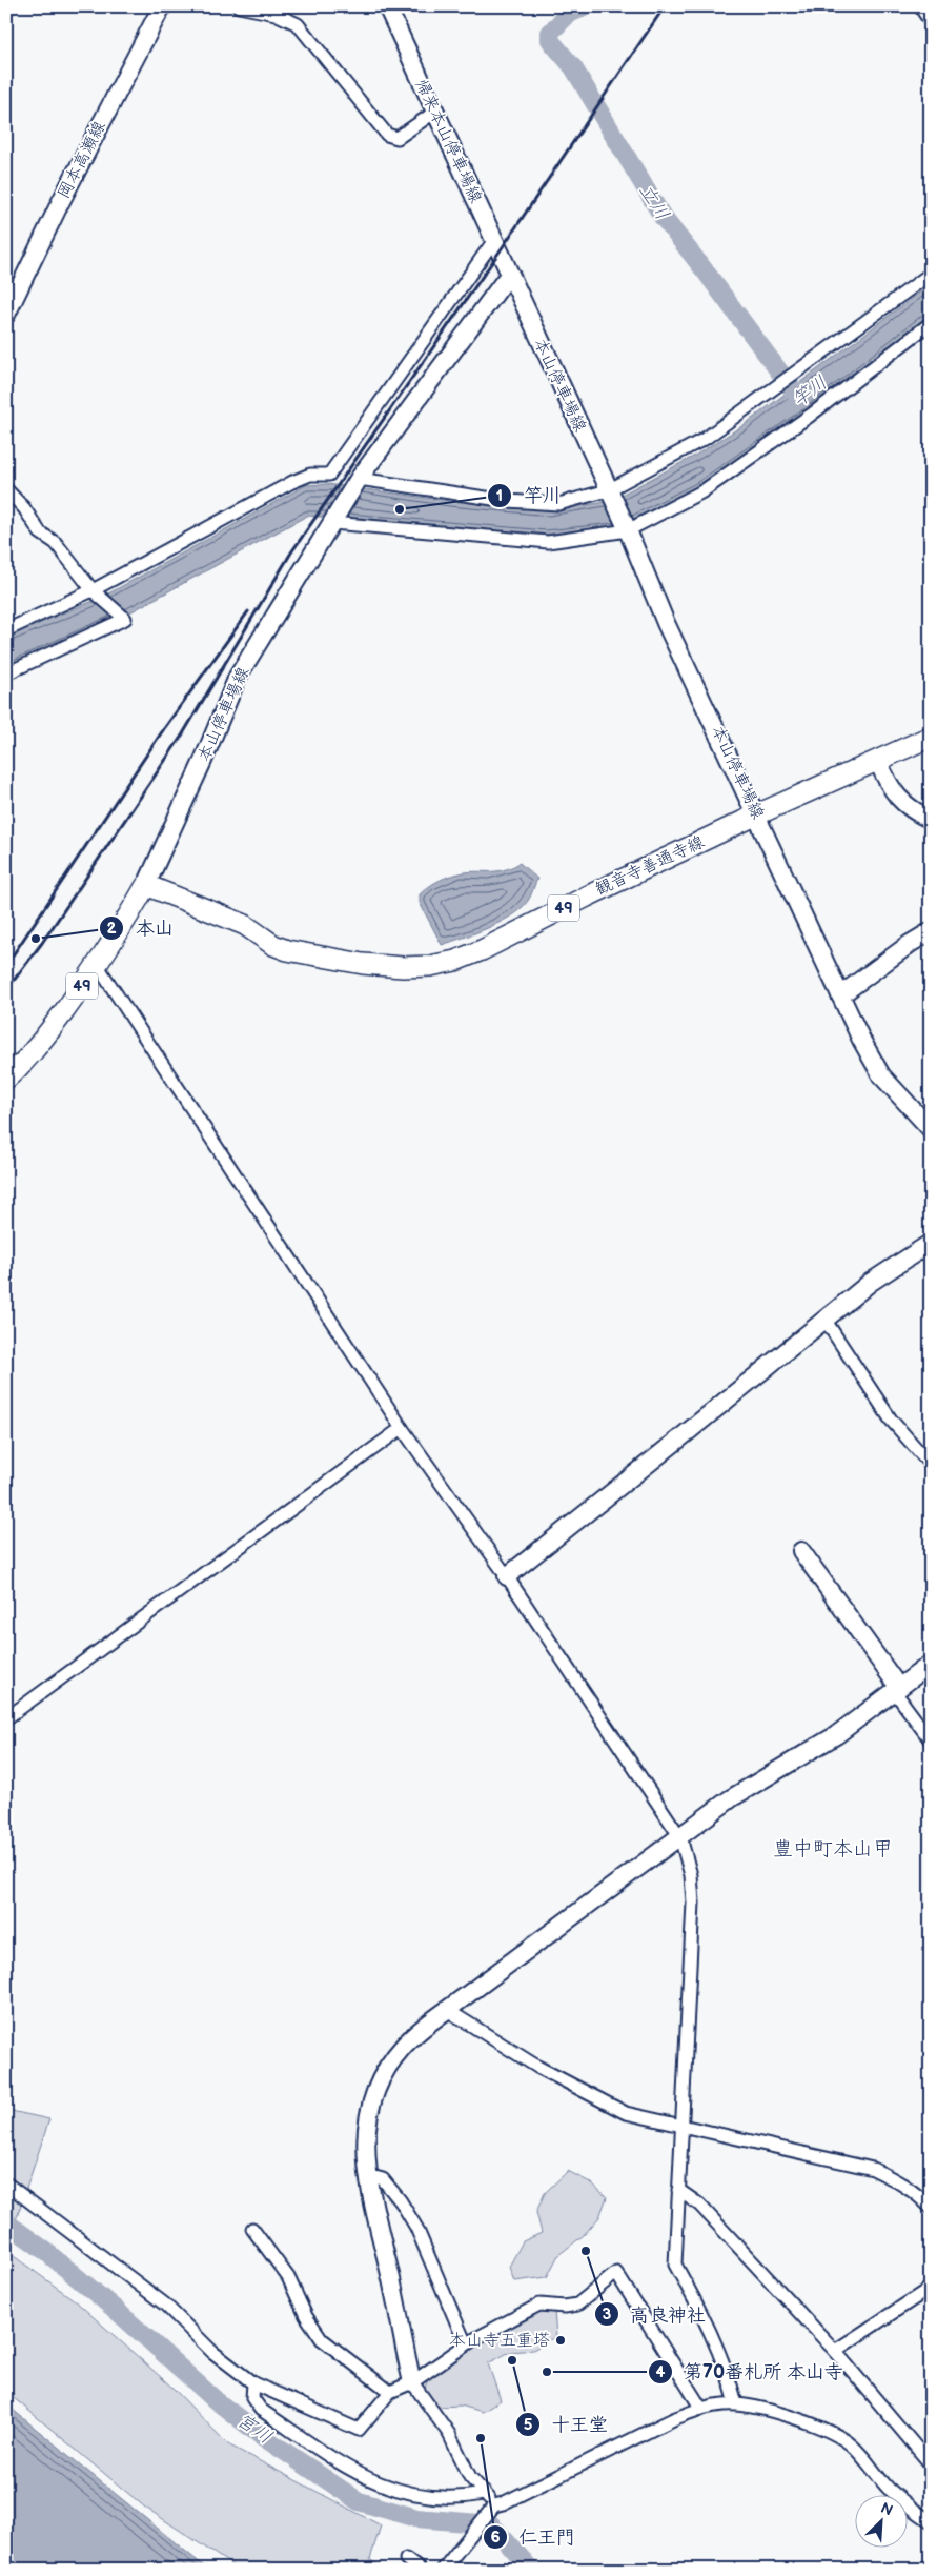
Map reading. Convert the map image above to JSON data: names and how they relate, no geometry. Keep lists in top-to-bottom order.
{
  "streets": {
    "main road": [
      "帰来本山停車場線",
      "岡本高瀬線",
      "本山停車場線",
      "観音寺善通寺線",
      "49"
    ]
  },
  "crossings": [
    ["帰来本山停車場線", "本山停車場線"],
    ["本山停車場線", "観音寺善通寺線"],
    ["本山停車場線", "49"],
    ["観音寺善通寺線", "49"]
  ],
  "districts": ["豊中町本山甲"],
  "water": ["立川", "竿川", "宮川"],
  "places": [
    "竿川",
    "本山",
    "高良神社",
    "本山寺五重塔",
    "十王堂",
    "第70番札所 本山寺",
    "仁王門"
  ],
  "north": "top right"
}
